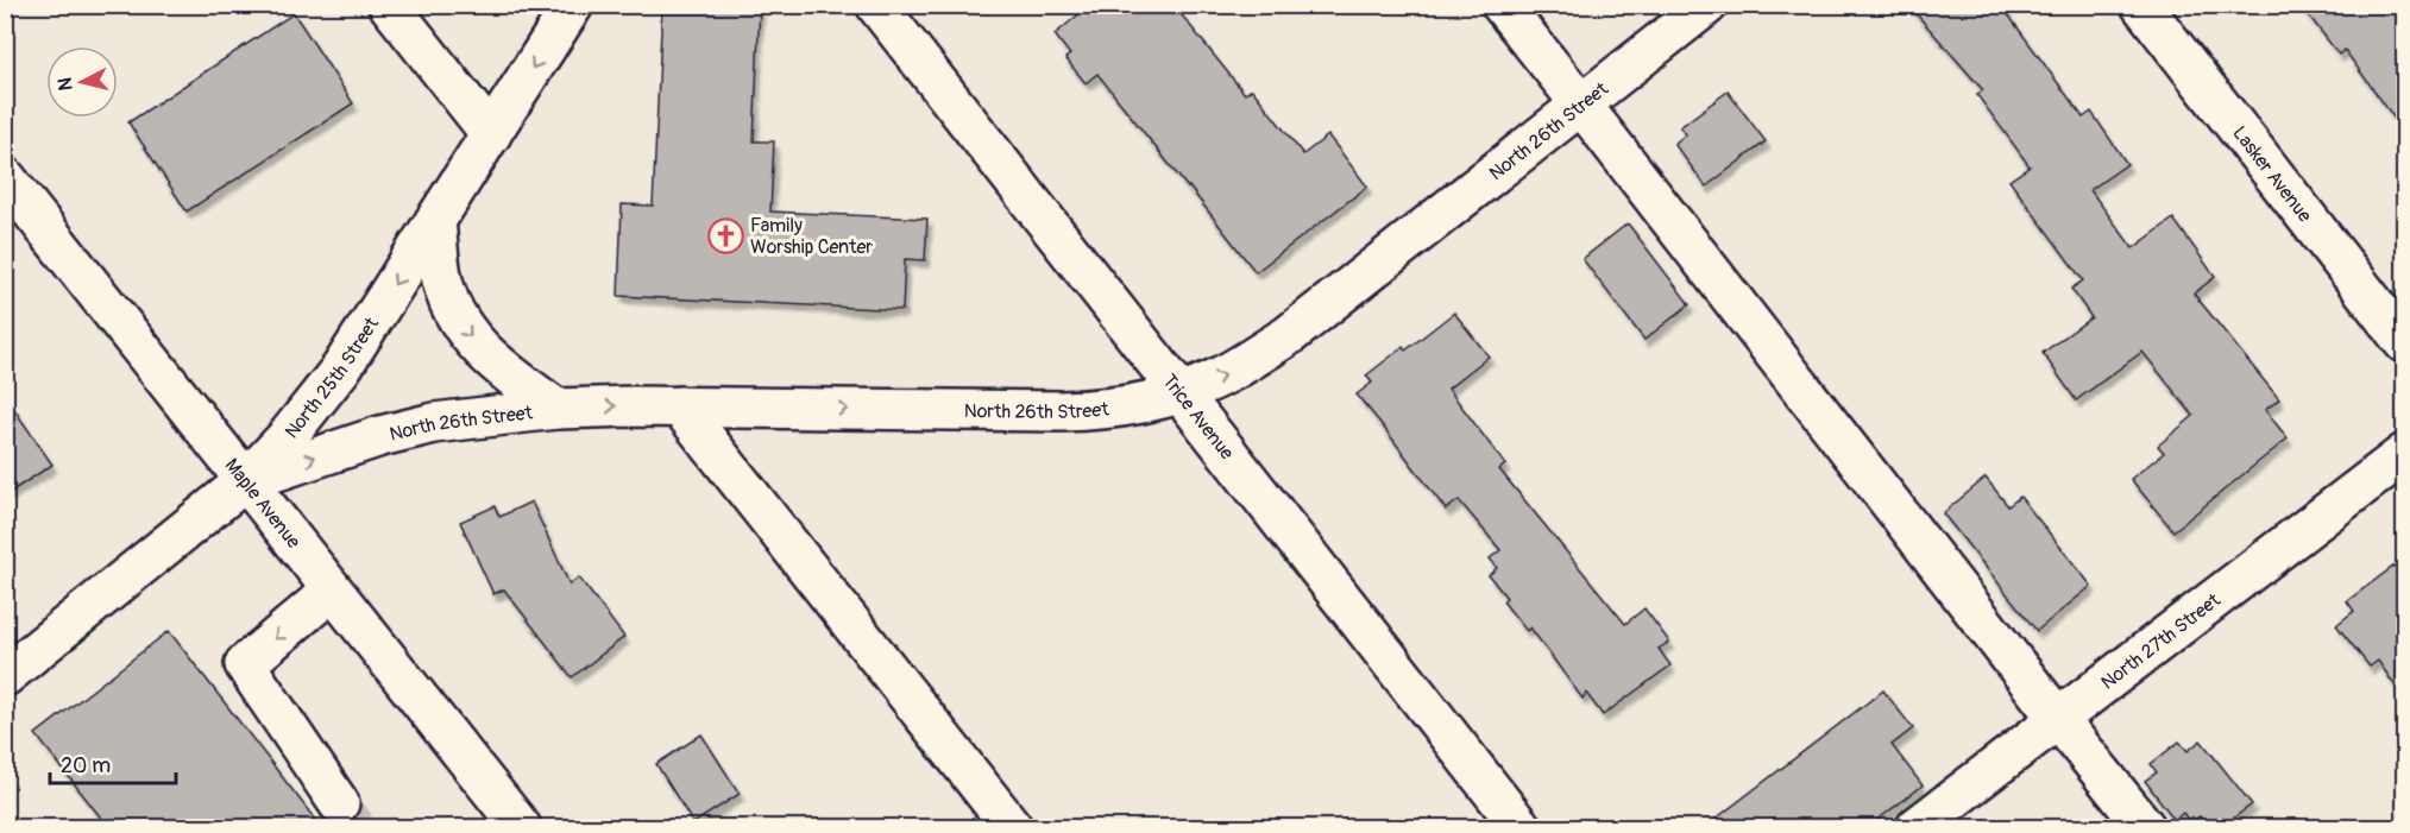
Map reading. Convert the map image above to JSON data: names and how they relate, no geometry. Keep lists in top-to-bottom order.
{
  "streets": {
    "street": [
      "North 26th Street",
      "Lasker Avenue",
      "North 25th Street",
      "Trice Avenue",
      "Maple Avenue",
      "North 27th Street"
    ]
  },
  "crossings": [
    ["North 26th Street", "North 25th Street"],
    ["North 26th Street", "Trice Avenue"],
    ["North 26th Street", "Maple Avenue"],
    ["North 25th Street", "Maple Avenue"]
  ],
  "one_way": ["North 26th Street", "North 25th Street"],
  "places": {
    "church": ["Family Worship Center"]
  },
  "scale_bar": "20 m",
  "north": "left"
}
